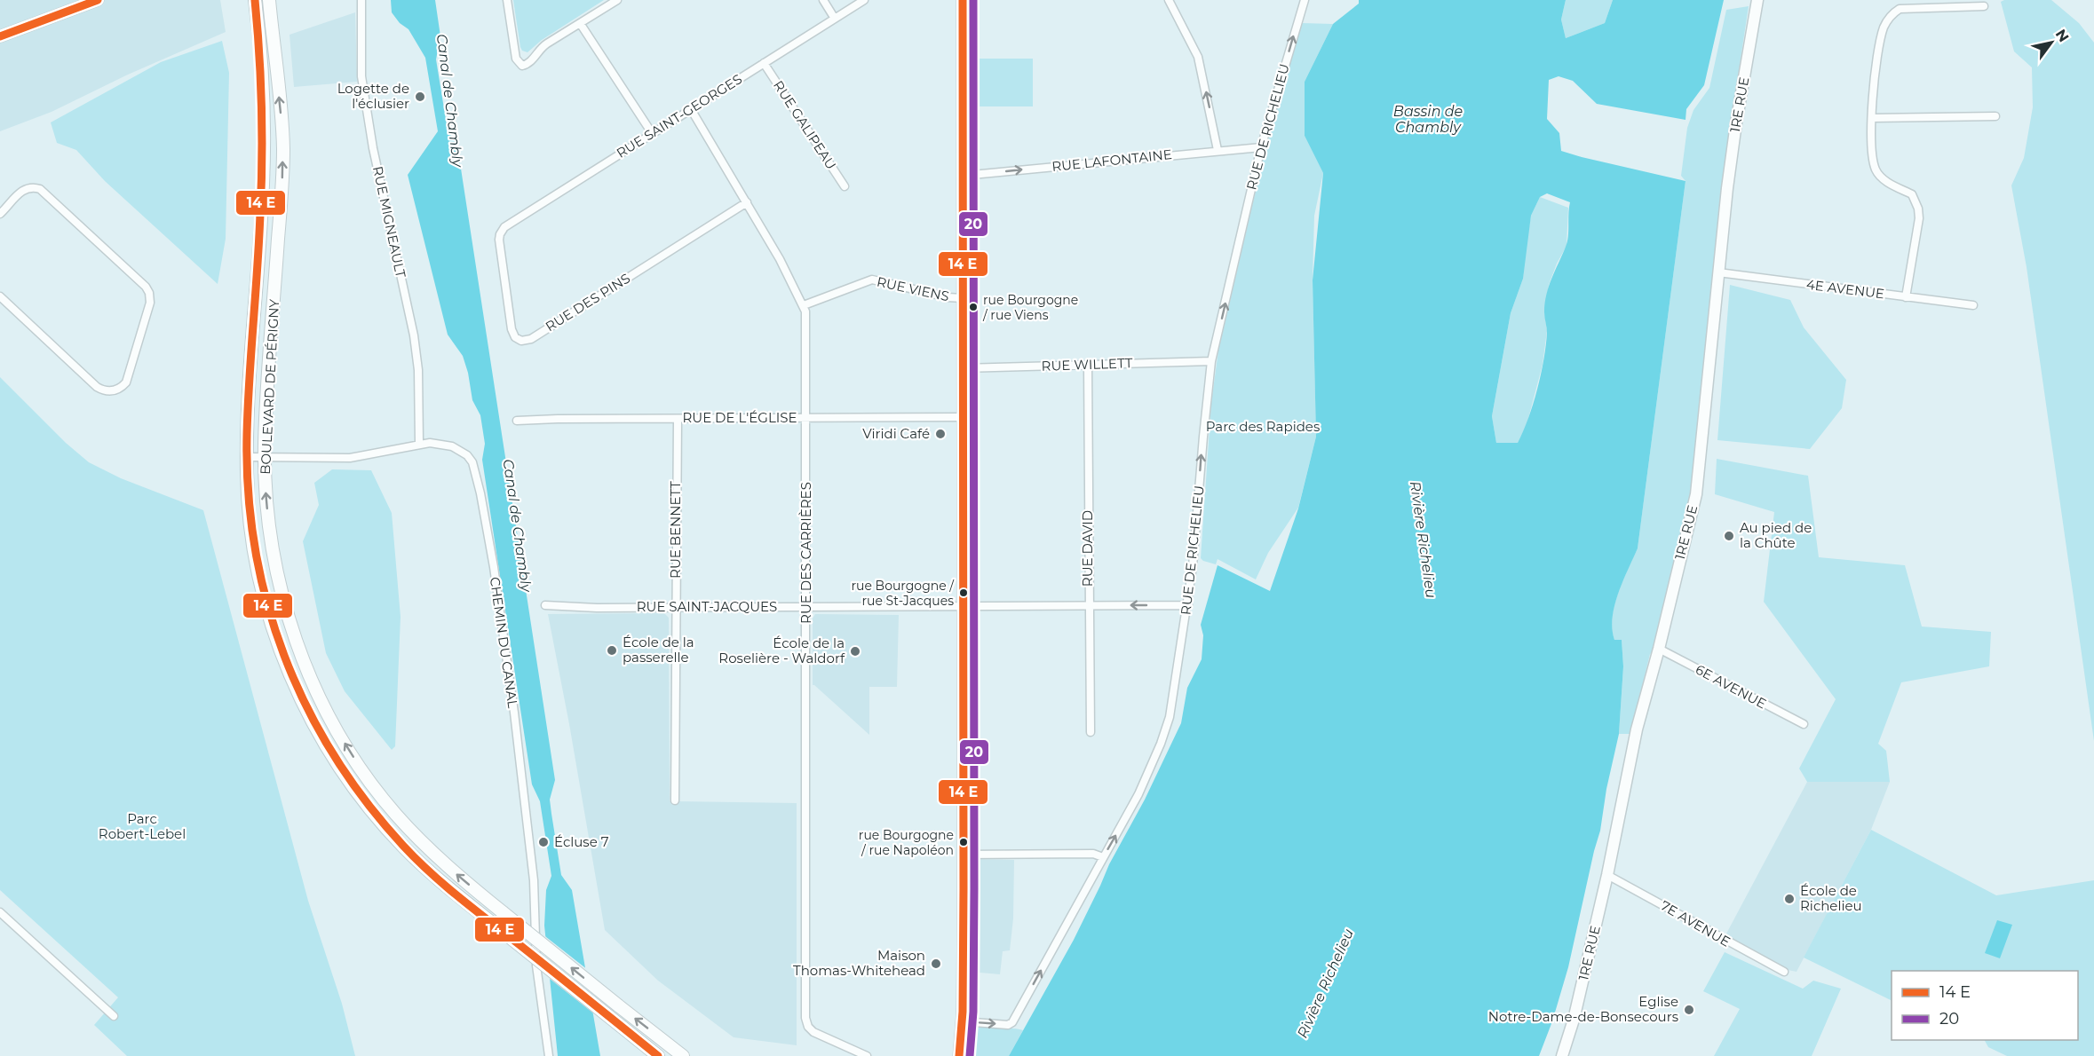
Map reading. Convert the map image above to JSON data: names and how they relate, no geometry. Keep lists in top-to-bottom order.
{
  "streets": {
    "main road": ["BOULEVARD DE PÉRIGNY"],
    "street": [
      "1RE RUE",
      "RUE SAINT-GEORGES",
      "RUE GALIPEAU",
      "RUE DE RICHELIEU",
      "RUE LAFONTAINE",
      "RUE MIGNEAULT",
      "RUE VIENS",
      "4E AVENUE",
      "RUE DES PINS",
      "RUE WILLETT",
      "RUE DE L'ÉGLISE",
      "RUE BENNETT",
      "RUE DAVID",
      "RUE DES CARRIÈRES",
      "RUE SAINT-JACQUES",
      "CHEMIN DU CANAL",
      "6E AVENUE",
      "7E AVENUE"
    ]
  },
  "crossings": [
    ["1RE RUE", "4E AVENUE"],
    ["1RE RUE", "6E AVENUE"],
    ["1RE RUE", "7E AVENUE"],
    ["RUE SAINT-GEORGES", "RUE GALIPEAU"],
    ["RUE SAINT-GEORGES", "RUE DES PINS"],
    ["RUE SAINT-GEORGES", "RUE DES CARRIÈRES"],
    ["RUE DE RICHELIEU", "RUE LAFONTAINE"],
    ["RUE DE RICHELIEU", "RUE WILLETT"],
    ["RUE DE RICHELIEU", "RUE SAINT-JACQUES"],
    ["RUE MIGNEAULT", "CHEMIN DU CANAL"],
    ["RUE VIENS", "RUE DES CARRIÈRES"],
    ["RUE DES PINS", "RUE DES CARRIÈRES"],
    ["RUE WILLETT", "RUE DAVID"],
    ["BOULEVARD DE PÉRIGNY", "CHEMIN DU CANAL"],
    ["RUE DE L'ÉGLISE", "RUE BENNETT"],
    ["RUE DE L'ÉGLISE", "RUE DES CARRIÈRES"],
    ["RUE BENNETT", "RUE SAINT-JACQUES"],
    ["RUE DAVID", "RUE SAINT-JACQUES"],
    ["RUE DES CARRIÈRES", "RUE SAINT-JACQUES"]
  ],
  "one_way": ["RUE DE RICHELIEU", "RUE LAFONTAINE"],
  "water": ["Canal de Chambly", "Bassin de Chambly", "Rivière Richelieu"],
  "parks": ["Parc des Rapides", "Parc Robert-Lebel"],
  "places": [
    "Logette de l'éclusier",
    "rue Bourgogne / rue Viens",
    "Viridi Café",
    "Au pied de la Chûte",
    "rue Bourgogne / rue St-Jacques",
    "École de la passerelle",
    "École de la Roselière - Waldorf",
    "Écluse 7",
    "rue Bourgogne / rue Napoléon",
    "École de Richelieu",
    "Maison Thomas-Whitehead",
    "Eglise Notre-Dame-de-Bonsecours"
  ],
  "lines": ["transit line 20"],
  "legend": ["14 E", "20"],
  "north": "top right"
}
